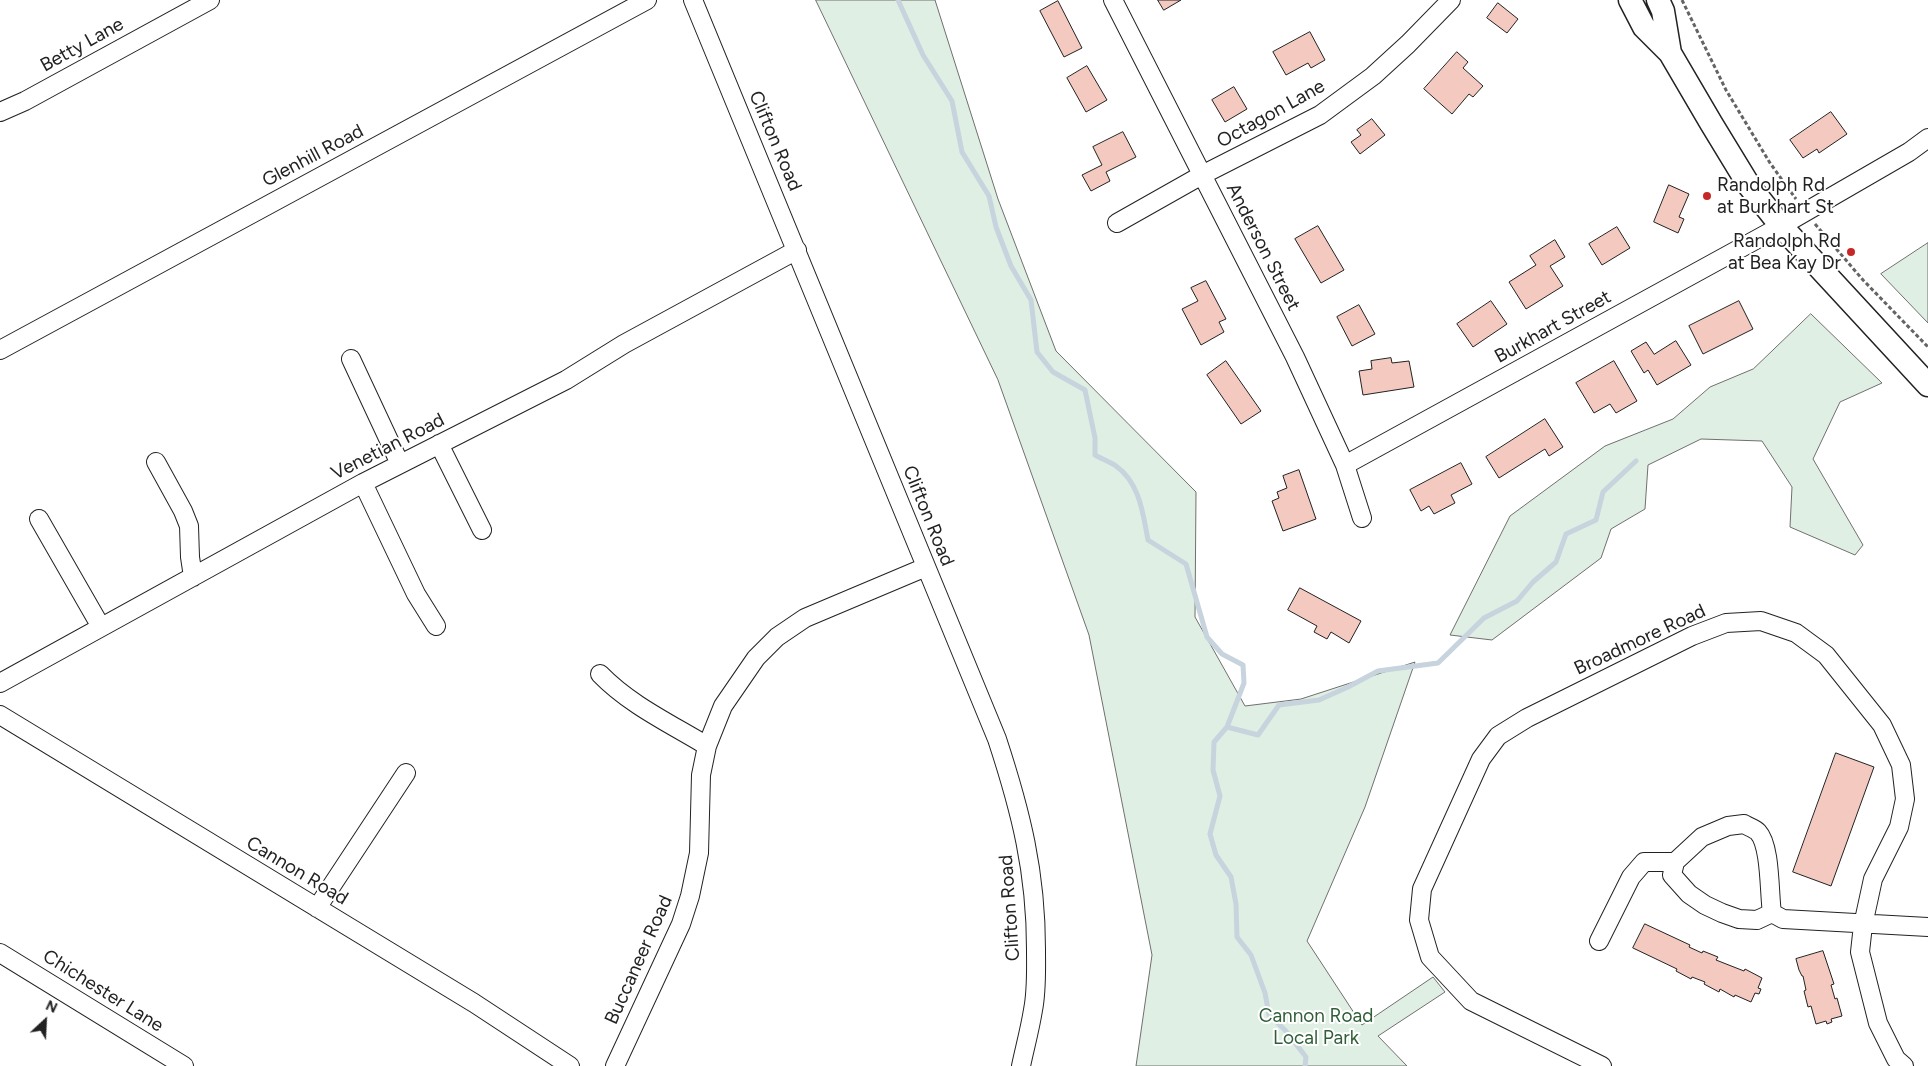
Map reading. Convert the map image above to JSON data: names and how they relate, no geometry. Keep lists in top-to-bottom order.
{
  "streets": {
    "street": [
      "Betty Lane",
      "Octagon Lane",
      "Clifton Road",
      "Glenhill Road",
      "Anderson Street",
      "Burkhart Street",
      "Venetian Road",
      "Broadmore Road",
      "Cannon Road",
      "Buccaneer Road",
      "Chichester Lane"
    ]
  },
  "crossings": [
    ["Octagon Lane", "Anderson Street"],
    ["Clifton Road", "Venetian Road"],
    ["Clifton Road", "Buccaneer Road"],
    ["Anderson Street", "Burkhart Street"]
  ],
  "parks": ["Cannon Road Local Park"],
  "places": ["Randolph Rd at Burkhart St", "Randolph Rd at Bea Kay Dr"],
  "north": "top right"
}
